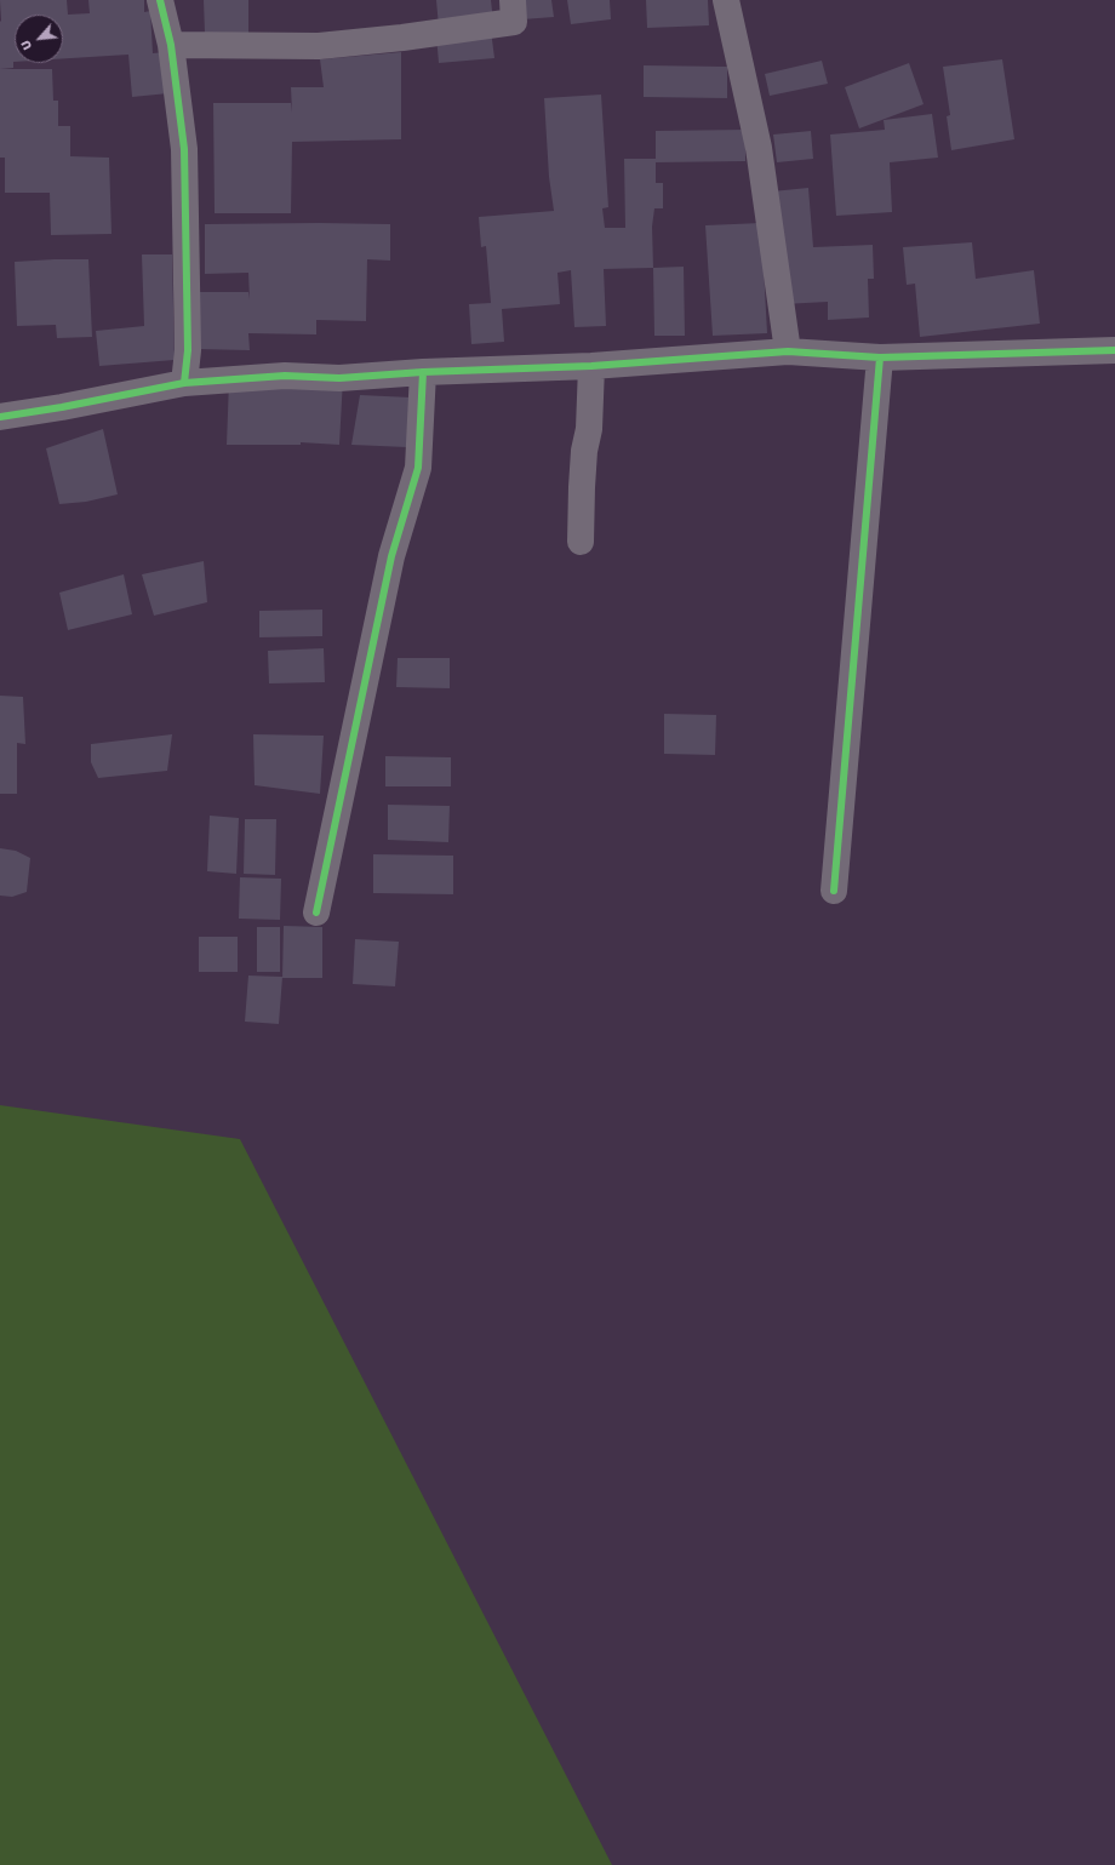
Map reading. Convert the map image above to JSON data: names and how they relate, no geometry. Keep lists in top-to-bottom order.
{
  "north": "bottom left"
}
